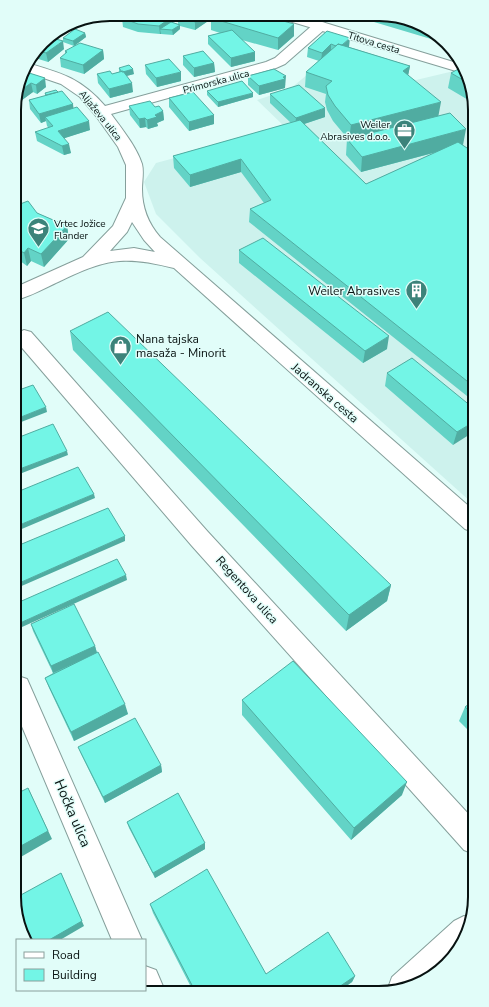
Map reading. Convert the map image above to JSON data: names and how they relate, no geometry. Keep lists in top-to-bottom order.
{
  "streets": {
    "street": [
      "Titova cesta",
      "Primorska ulica",
      "Aljaževa ulica",
      "Jadranska cesta",
      "Regentova ulica",
      "Hočka ulica"
    ]
  },
  "crossings": [
    ["Titova cesta", "Primorska ulica"],
    ["Primorska ulica", "Aljaževa ulica"],
    ["Aljaževa ulica", "Jadranska cesta"]
  ],
  "places": {
    "office": ["Weiler Abrasives d.o.o."],
    "school or university": ["Vrtec Jožice Flander"],
    "building": ["Weiler Abrasives"],
    "shop": ["Nana tajska masaža - Minorit"]
  },
  "legend": ["Road", "Building"]
}
